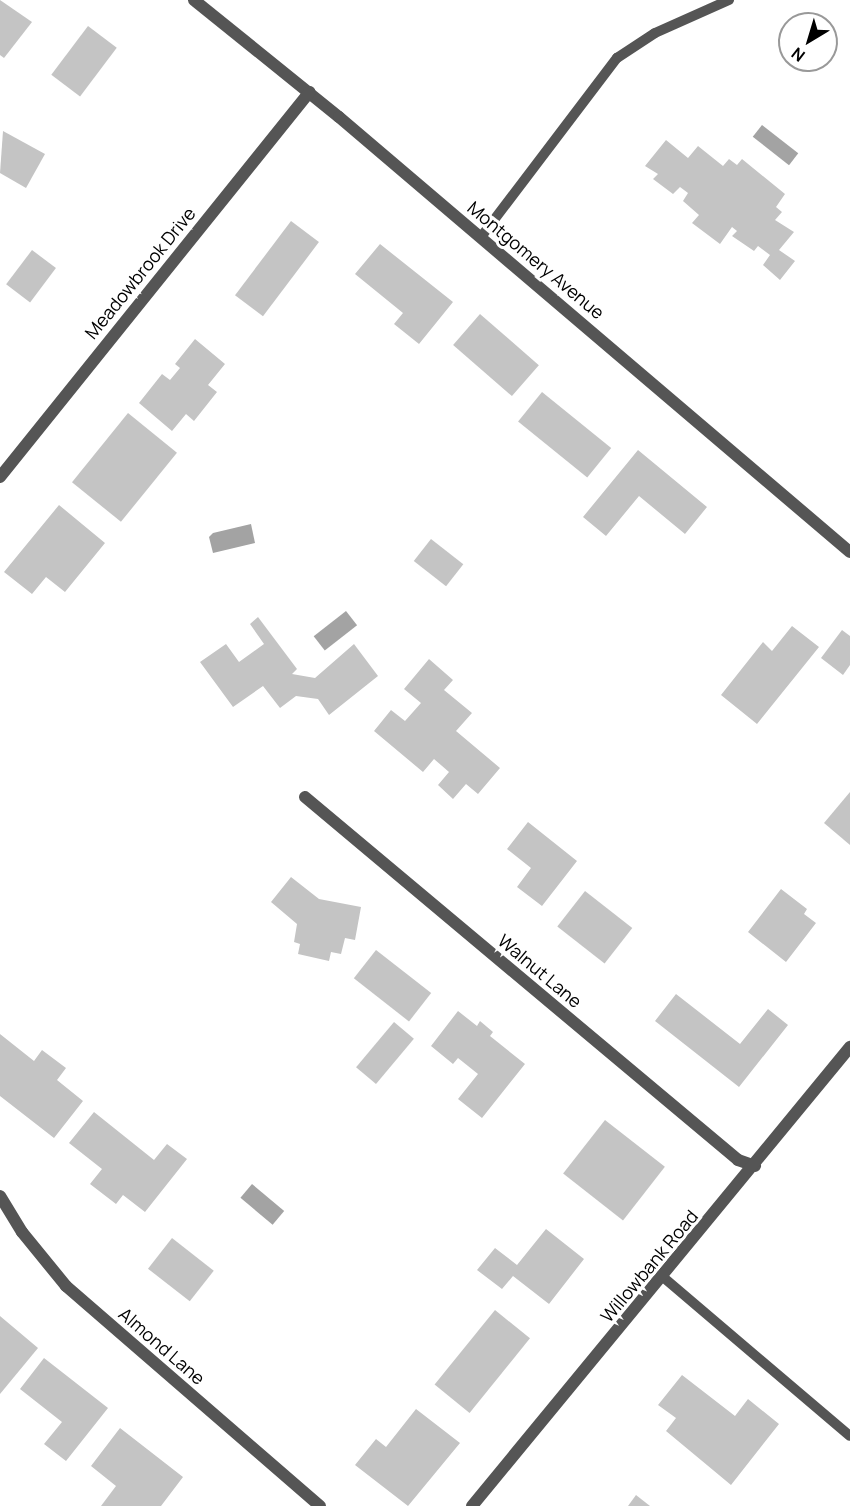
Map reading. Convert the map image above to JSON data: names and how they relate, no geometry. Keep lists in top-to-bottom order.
{
  "streets": {
    "street": [
      "Montgomery Avenue",
      "Meadowbrook Drive",
      "Walnut Lane",
      "Willowbank Road",
      "Almond Lane"
    ]
  },
  "crossings": [
    ["Montgomery Avenue", "Meadowbrook Drive"],
    ["Walnut Lane", "Willowbank Road"]
  ],
  "north": "bottom left"
}
